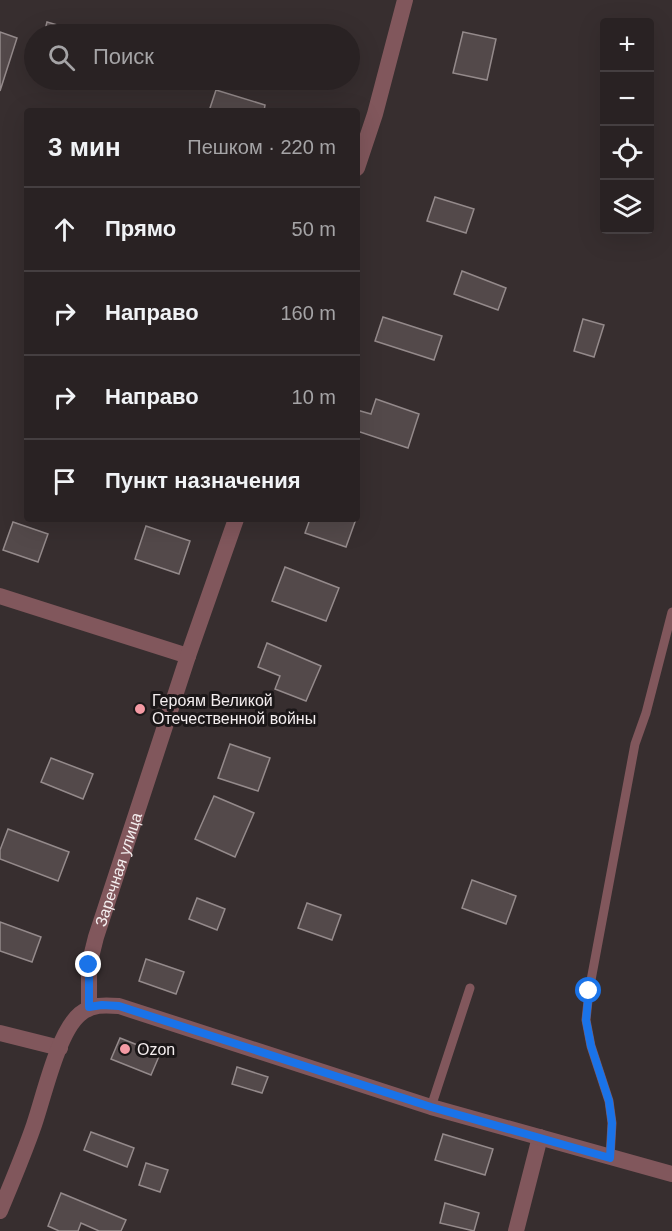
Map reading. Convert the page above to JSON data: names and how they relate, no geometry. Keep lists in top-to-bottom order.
{
  "streets": {
    "street": ["Заречная улица"]
  },
  "places": ["Героям Великой Отечественной войны", "Ozon"],
  "page": {
    "map_buttons": ["+", "−"],
    "search": "Поиск",
    "heading": ["3 мин", "Пешком · 220 m"],
    "list": [
      ["Прямо", "50 m"],
      ["Направо", "160 m"],
      ["Направо", "10 m"],
      "Пункт назначения"
    ]
  }
}
